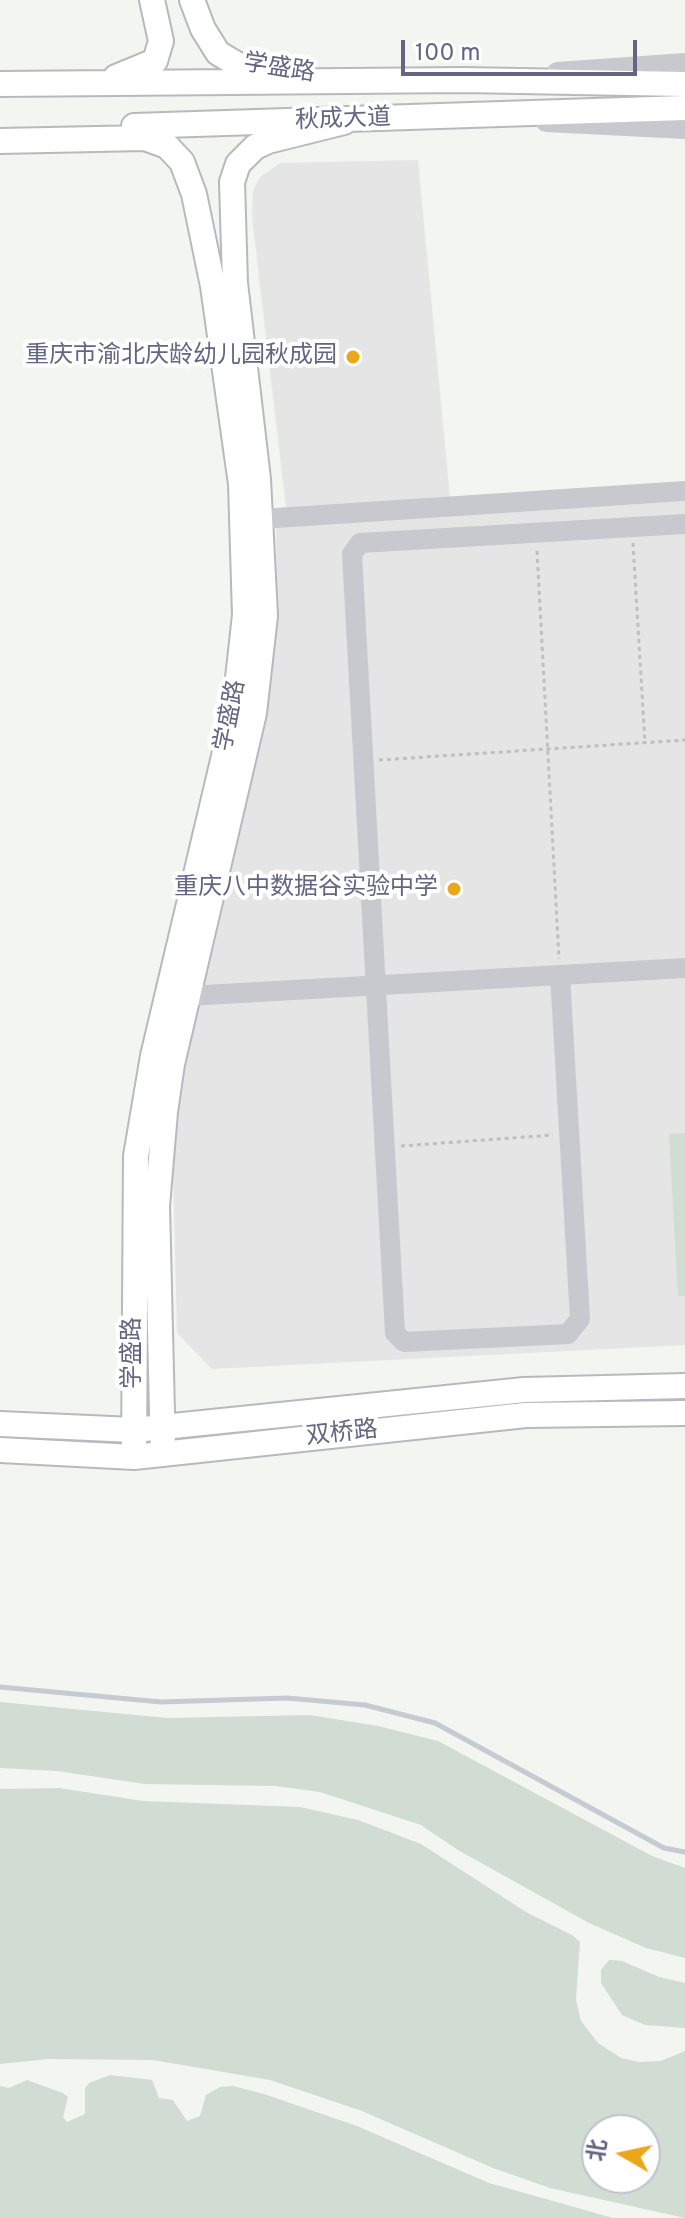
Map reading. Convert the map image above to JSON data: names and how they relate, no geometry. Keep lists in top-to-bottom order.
{
  "streets": {
    "main road": ["学盛路", "秋成大道", "双桥路"]
  },
  "crossings": [
    ["学盛路", "秋成大道"],
    ["学盛路", "双桥路"]
  ],
  "places": ["重庆市渝北庆龄幼儿园秋成园", "重庆八中数据谷实验中学"],
  "scale_bar": "100 m",
  "north": "left"
}
